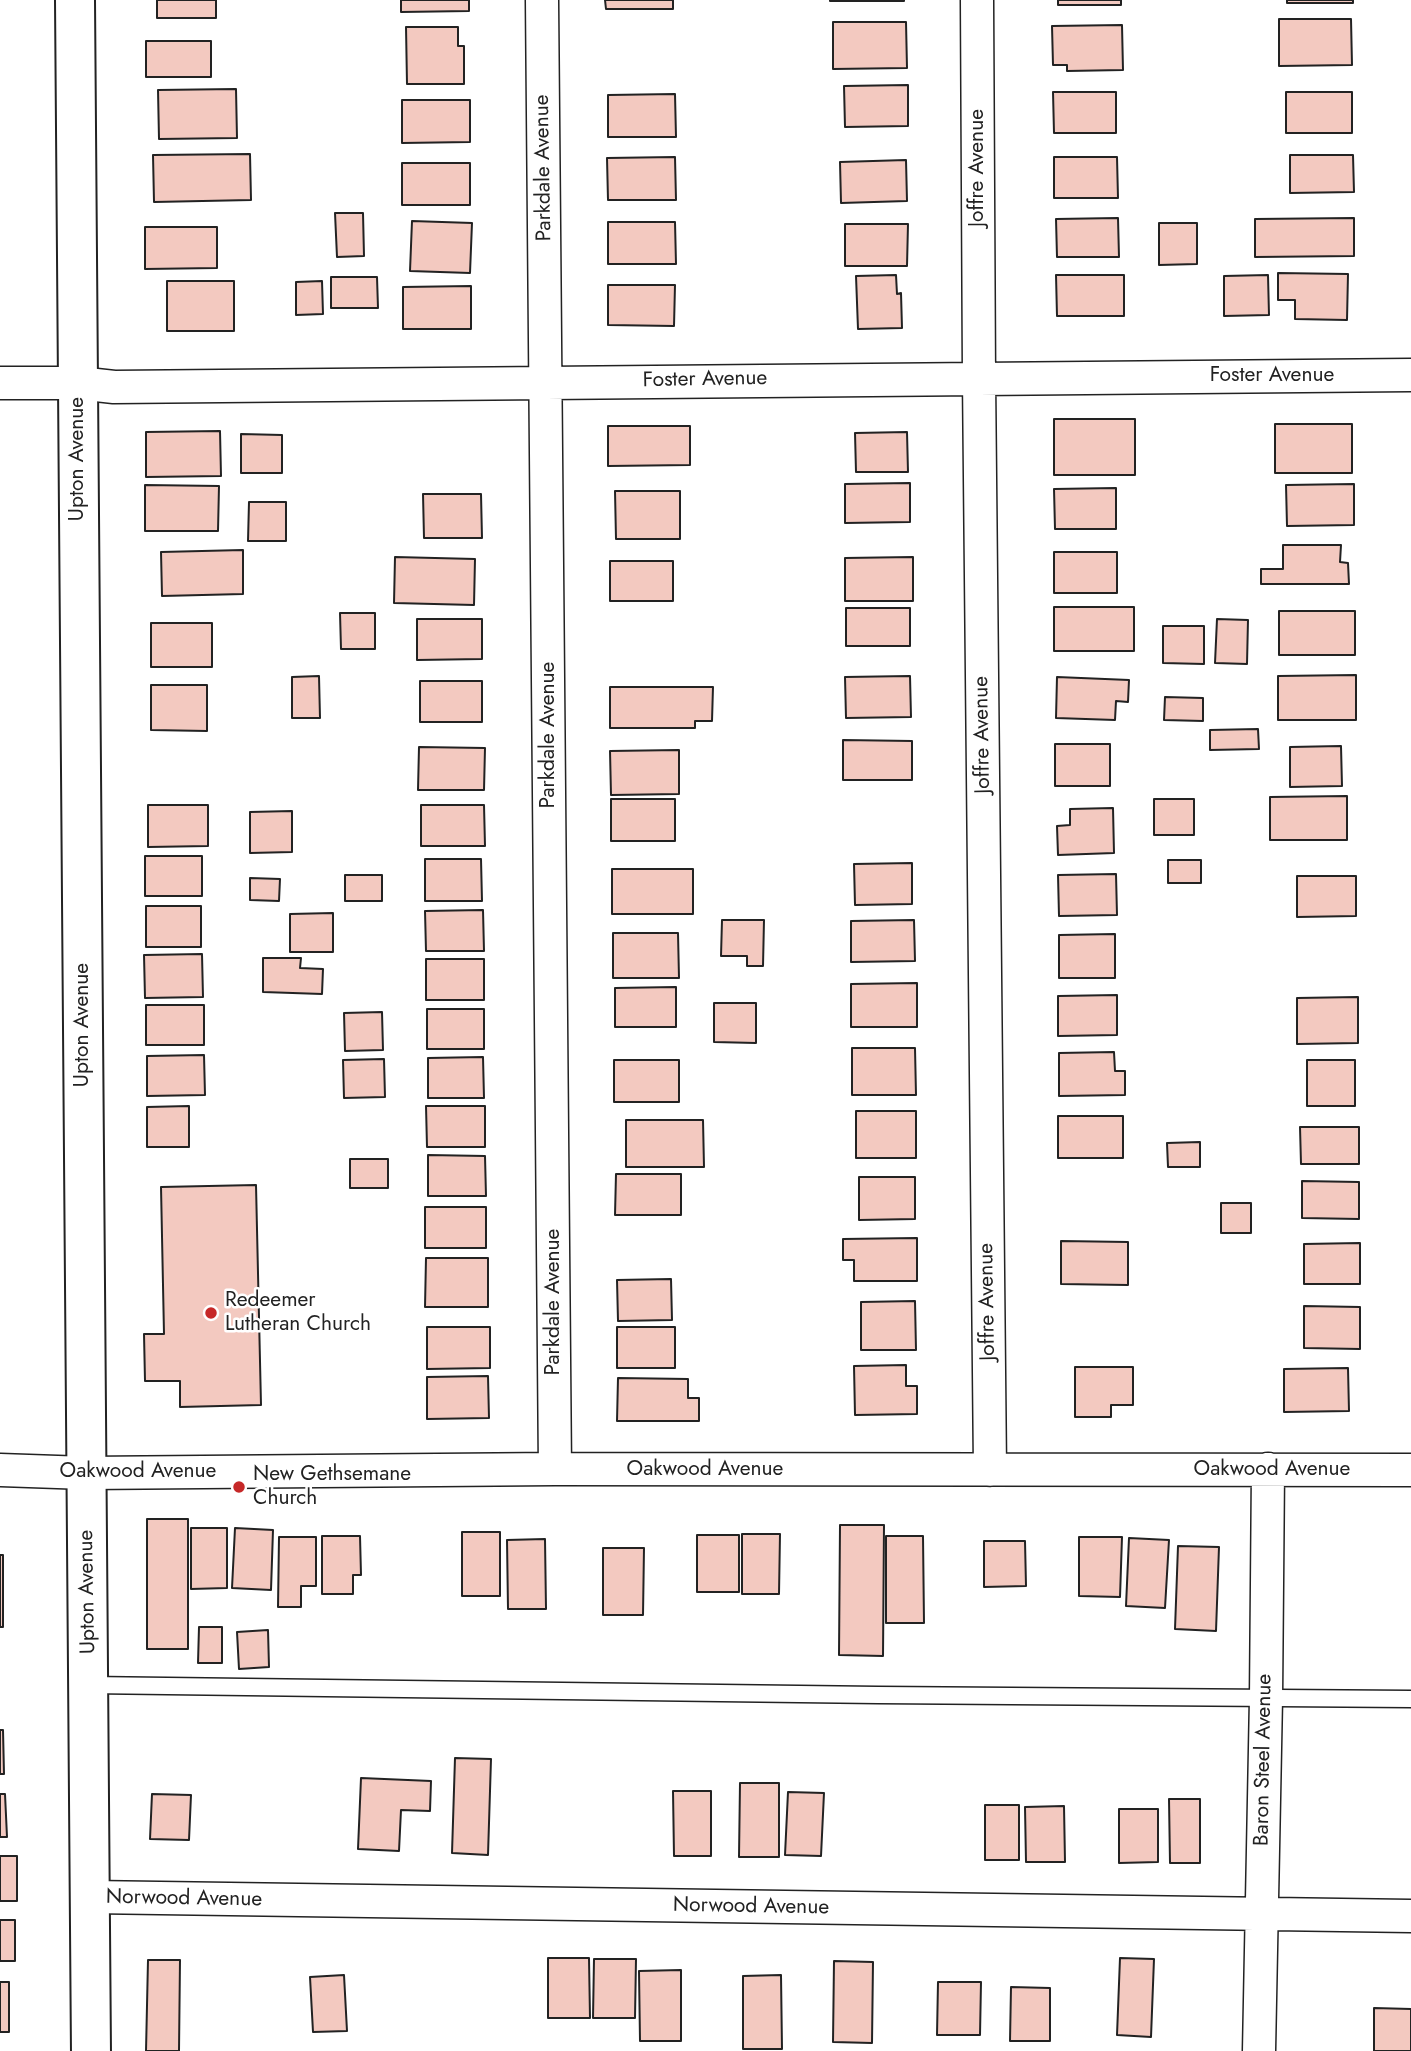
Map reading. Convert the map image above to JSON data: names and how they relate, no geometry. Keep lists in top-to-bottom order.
{
  "streets": {
    "street": [
      "Parkdale Avenue",
      "Joffre Avenue",
      "Foster Avenue",
      "Upton Avenue",
      "Oakwood Avenue",
      "Baron Steel Avenue",
      "Norwood Avenue"
    ]
  },
  "crossings": [
    ["Parkdale Avenue", "Foster Avenue"],
    ["Parkdale Avenue", "Oakwood Avenue"],
    ["Joffre Avenue", "Foster Avenue"],
    ["Joffre Avenue", "Oakwood Avenue"],
    ["Foster Avenue", "Upton Avenue"],
    ["Upton Avenue", "Oakwood Avenue"],
    ["Upton Avenue", "Norwood Avenue"],
    ["Oakwood Avenue", "Baron Steel Avenue"],
    ["Baron Steel Avenue", "Norwood Avenue"]
  ],
  "places": ["Redeemer Lutheran Church", "New Gethsemane Church"]
}
